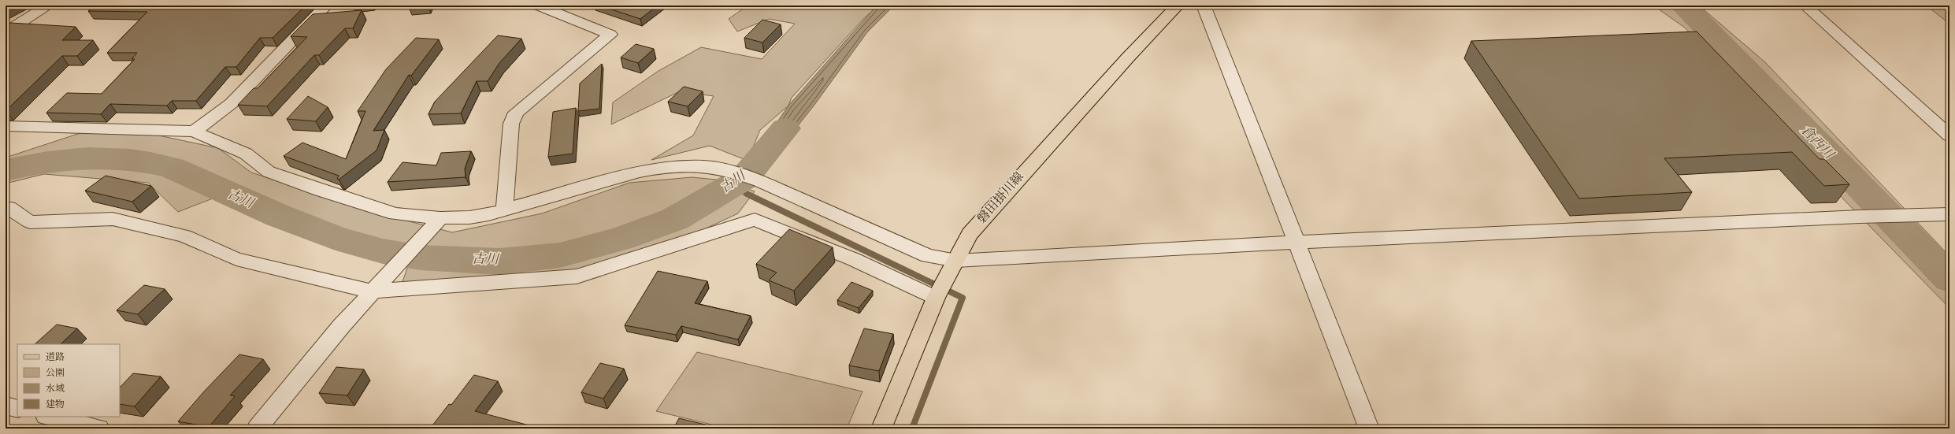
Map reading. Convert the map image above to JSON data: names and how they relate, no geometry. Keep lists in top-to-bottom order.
{
  "streets": {
    "main road": ["磐田掛川線"]
  },
  "water": ["倉西川", "古川"],
  "legend": [
    "道路",
    "公園",
    "水域",
    "建物"
  ]
}
